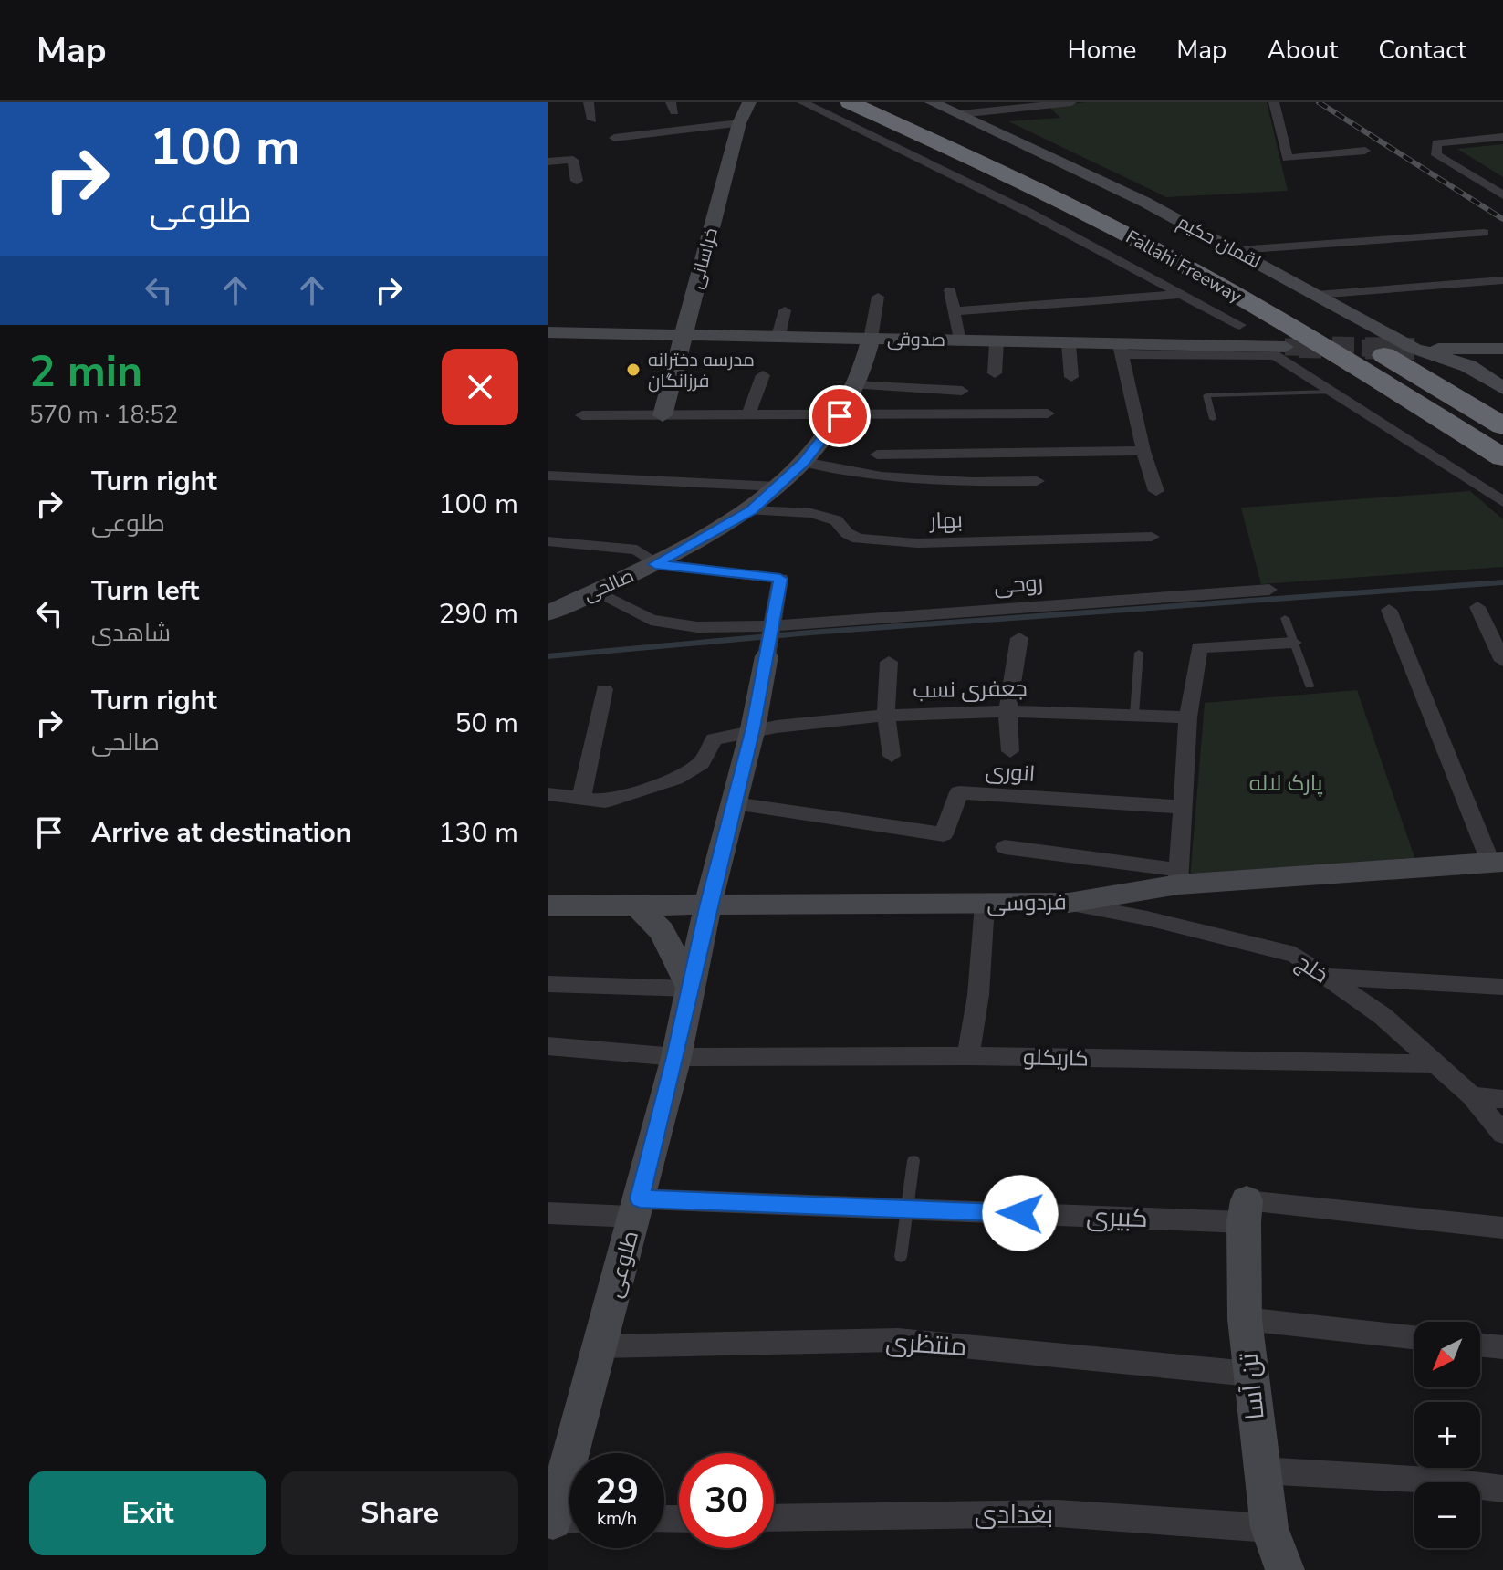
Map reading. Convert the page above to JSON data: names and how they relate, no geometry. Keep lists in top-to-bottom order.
{
  "streets": {
    "highway": ["Fallahi Freeway"],
    "street": [
      "لقمان حکیم",
      "خراسانی",
      "صدوقی",
      "بهار",
      "روحی",
      "صالحی",
      "جعفری نسب",
      "انوری",
      "فردوسی",
      "خلج",
      "کاریکلو",
      "کبیری",
      "طلوعی",
      "منتظری",
      "تن آسا",
      "بغدادی"
    ]
  },
  "crossings": [
    ["خراسانی", "صدوقی"],
    ["صدوقی", "صالحی"],
    ["بهار", "صالحی"],
    ["روحی", "صالحی"],
    ["روحی", "طلوعی"],
    ["صالحی", "طلوعی"],
    ["جعفری نسب", "طلوعی"],
    ["انوری", "طلوعی"],
    ["فردوسی", "خلج"],
    ["فردوسی", "طلوعی"],
    ["خلج", "کاریکلو"],
    ["کاریکلو", "طلوعی"],
    ["کبیری", "طلوعی"],
    ["کبیری", "تن آسا"],
    ["طلوعی", "منتظری"],
    ["منتظری", "تن آسا"],
    ["تن آسا", "بغدادی"]
  ],
  "parks": ["پارک لاله"],
  "places": ["مدرسه دخترانه فرزانگان"],
  "north": "bottom left",
  "page": {
    "header": "Map",
    "nav": [
      "Home",
      "Map",
      "About",
      "Contact"
    ],
    "turn": ["100 m", "طلوعی"],
    "heading": ["2 min", "570 m · 18:52"],
    "list": [
      {
        "name": "Turn right",
        "note": "طلوعی",
        "value": "100 m"
      },
      {
        "name": "Turn left",
        "note": "شاهدی",
        "value": "290 m"
      },
      {
        "name": "Turn right",
        "note": "صالحی",
        "value": "50 m"
      },
      {
        "name": "Arrive at destination",
        "value": "130 m"
      }
    ],
    "map_buttons": ["+", "−"],
    "speed": "29 km/h",
    "limit": "30",
    "buttons": ["Exit", "Share"]
  }
}
